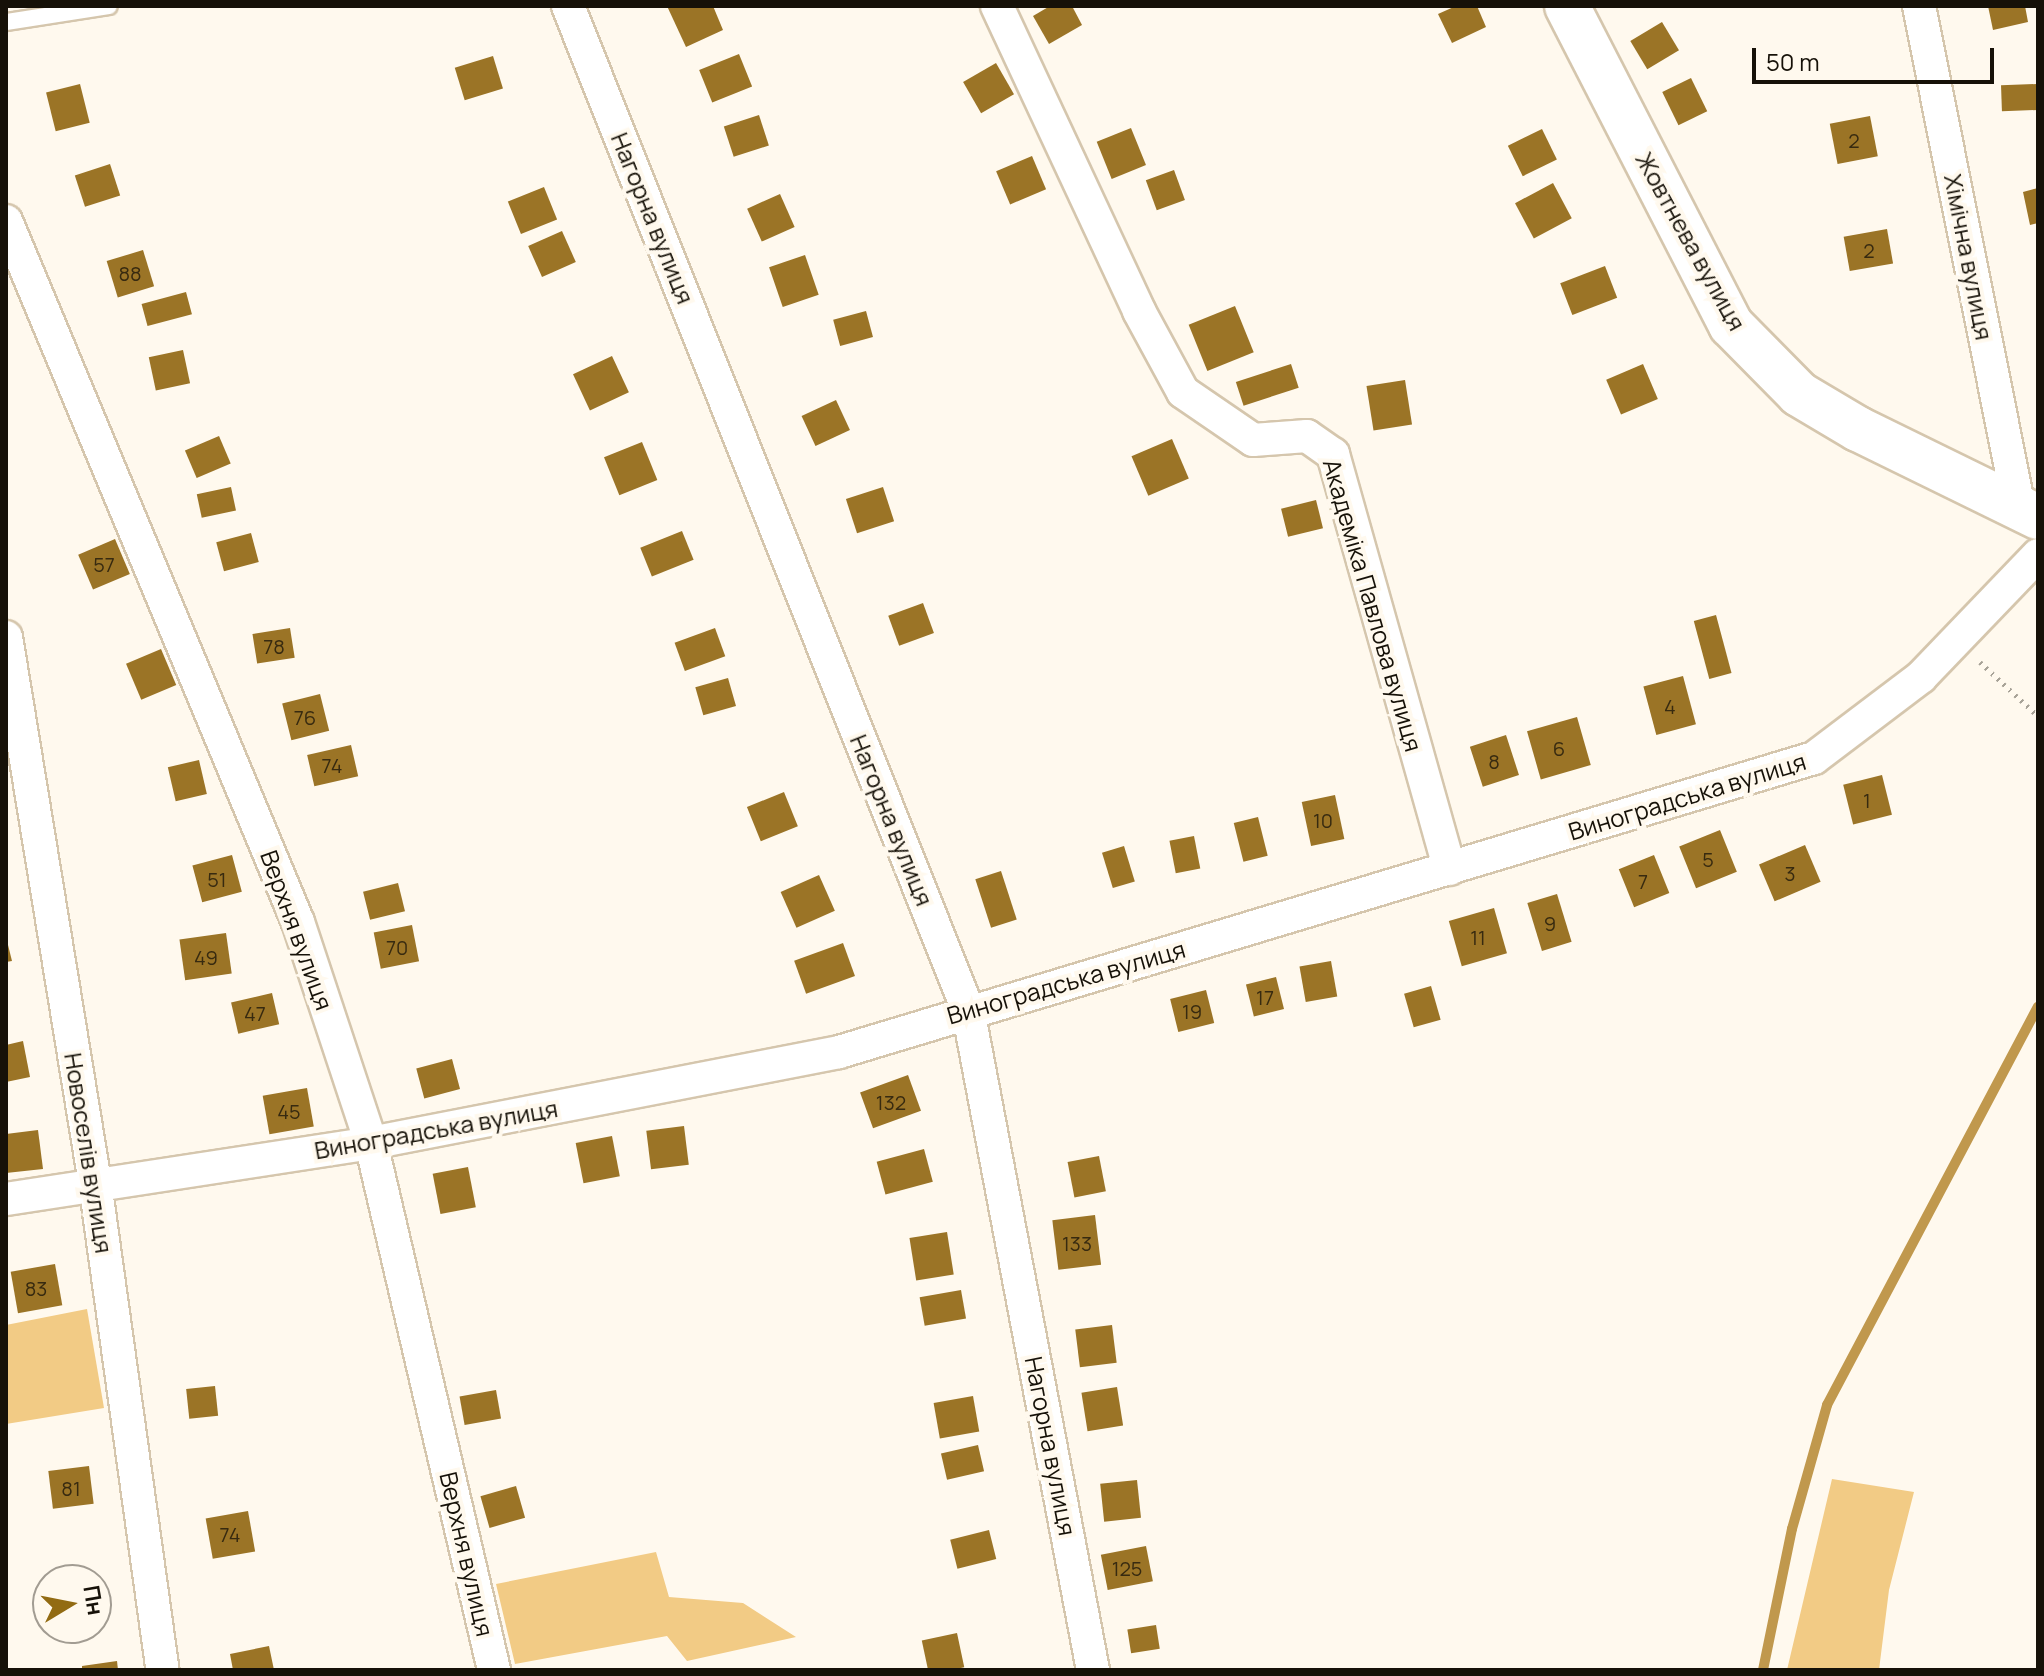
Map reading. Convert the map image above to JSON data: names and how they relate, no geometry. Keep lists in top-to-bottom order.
{
  "streets": {
    "main road": ["Жовтнева вулиця"],
    "street": [
      "Нагорна вулиця",
      "Хімічна вулиця",
      "Академіка Павлова вулиця",
      "Виноградська вулиця",
      "Верхня вулиця",
      "Новоселів вулиця"
    ]
  },
  "crossings": [
    ["Нагорна вулиця", "Виноградська вулиця"],
    ["Жовтнева вулиця", "Хімічна вулиця"],
    ["Академіка Павлова вулиця", "Виноградська вулиця"],
    ["Виноградська вулиця", "Верхня вулиця"],
    ["Виноградська вулиця", "Новоселів вулиця"]
  ],
  "house_numbers": [
    "2",
    "2",
    "88",
    "57",
    "78",
    "4",
    "76",
    "6",
    "8",
    "74",
    "1",
    "10",
    "5",
    "3",
    "51",
    "7",
    "9",
    "11",
    "70",
    "49",
    "17",
    "19",
    "47",
    "132",
    "45",
    "133",
    "83",
    "81",
    "74",
    "125"
  ],
  "scale_bar": "50 m",
  "north": "right"
}
